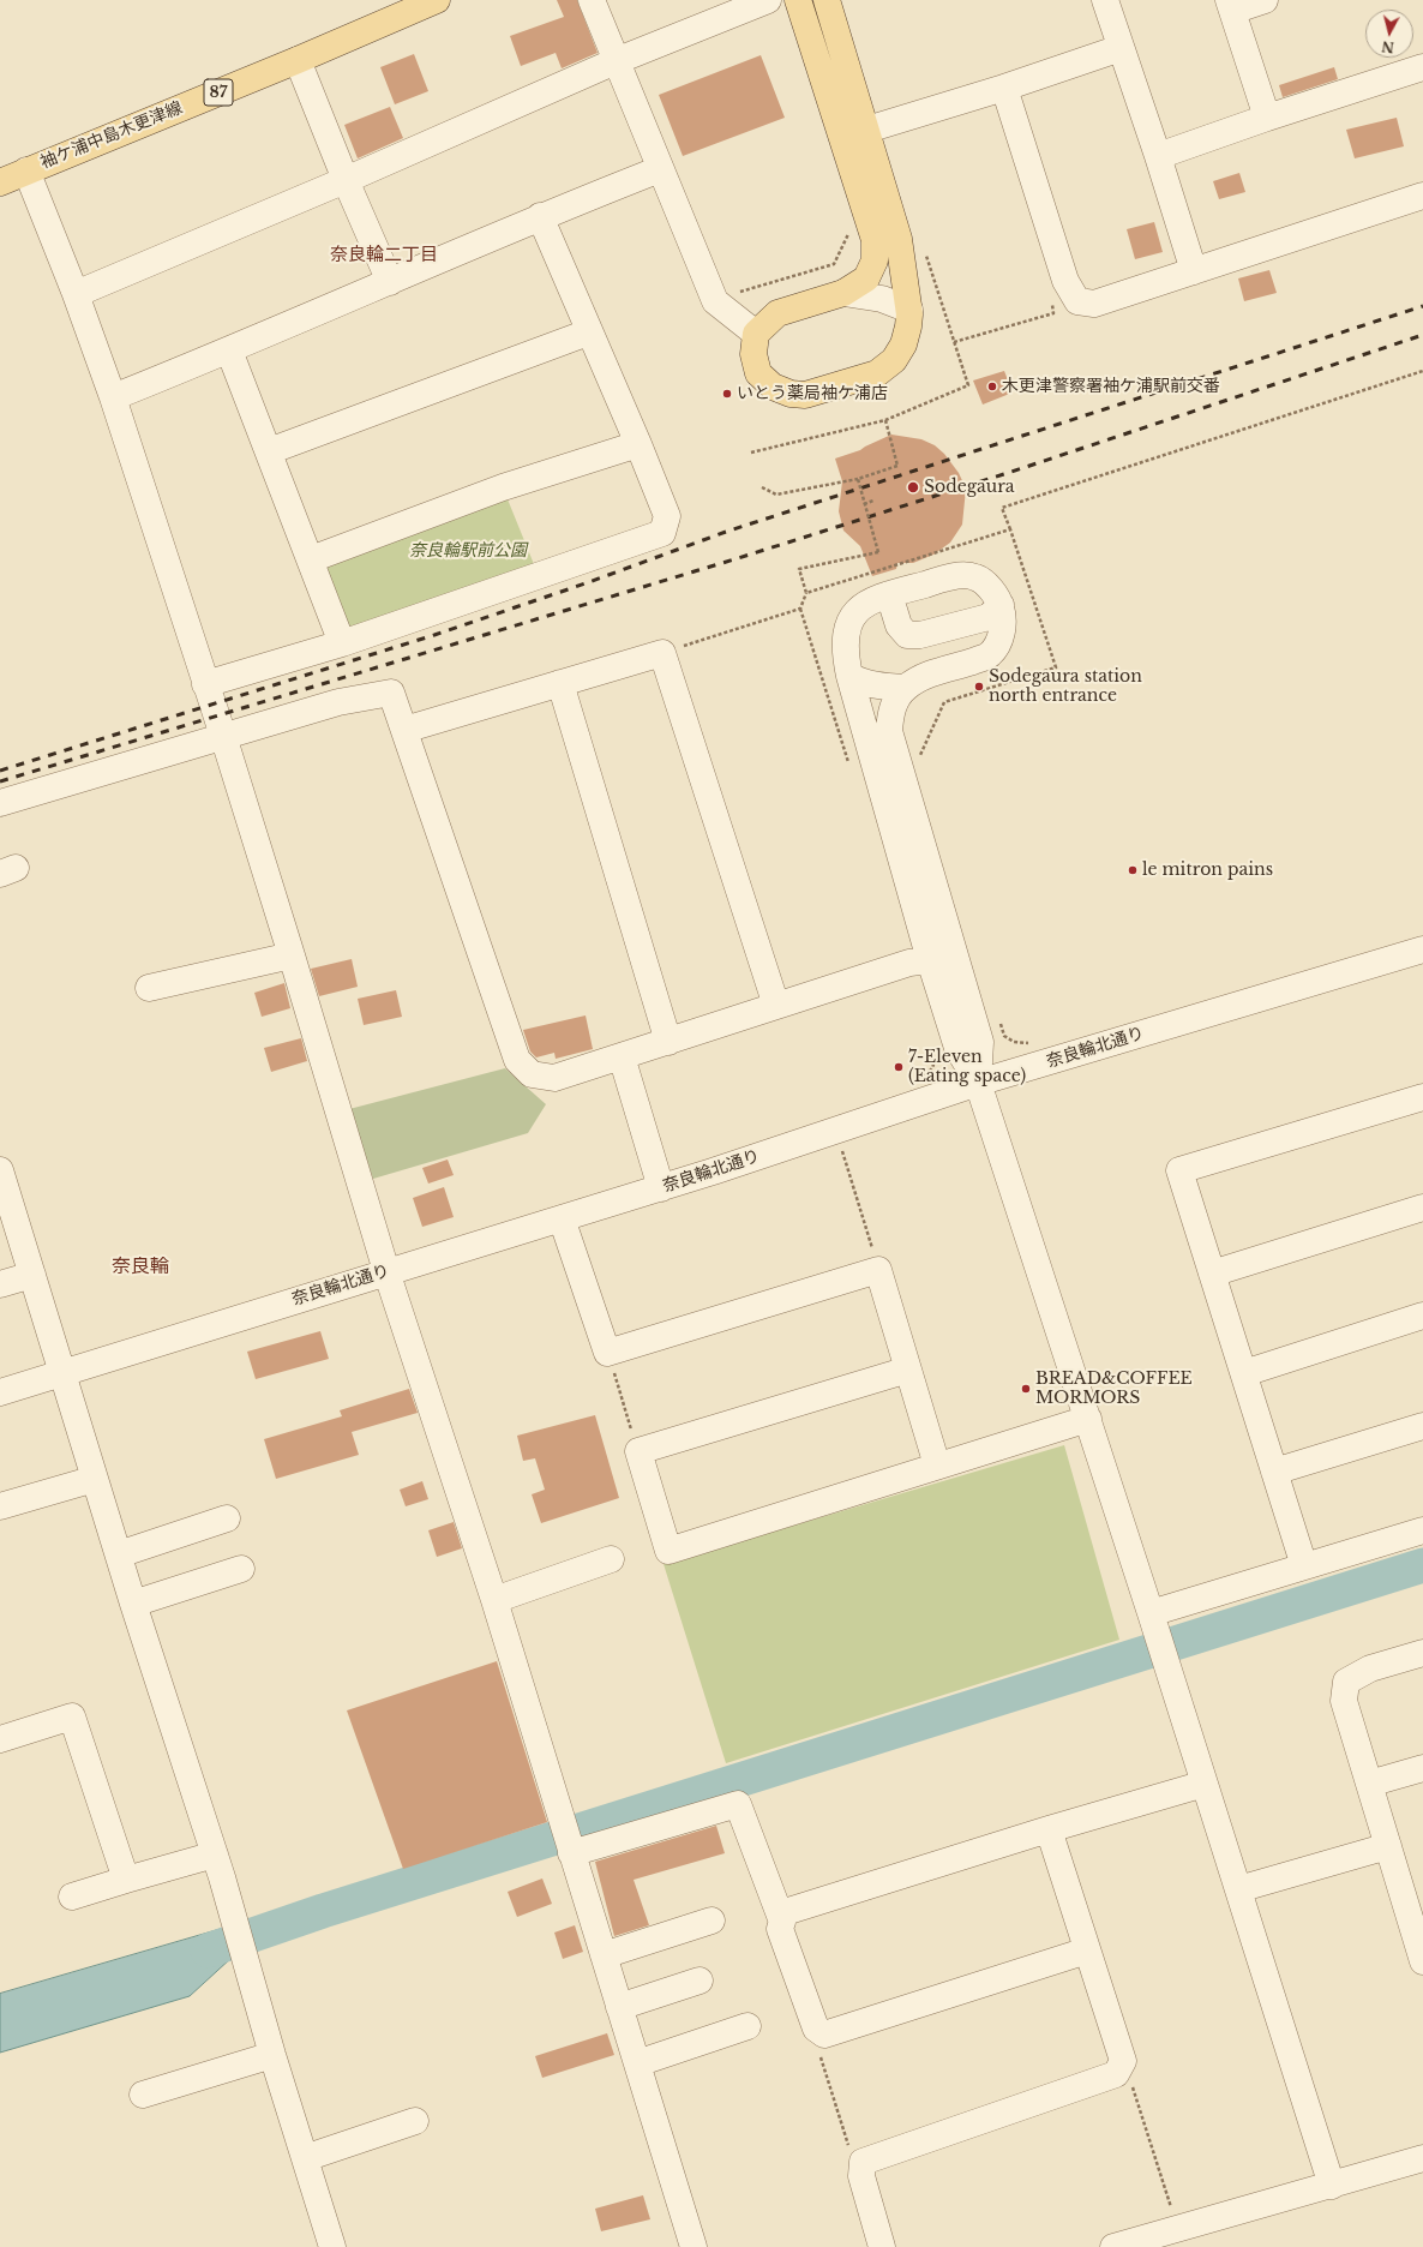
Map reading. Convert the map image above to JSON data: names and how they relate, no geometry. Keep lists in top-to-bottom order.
{
  "streets": {
    "main road": ["87", "袖ケ浦中島木更津線"],
    "street": ["奈良輪北通り"]
  },
  "districts": ["奈良輪二丁目", "奈良輪"],
  "parks": ["奈良輪駅前公園"],
  "places": [
    "木更津警察署袖ケ浦駅前交番",
    "いとう薬局袖ケ浦店",
    "Sodegaura",
    "Sodegaura station north entrance",
    "le mitron pains",
    "7-Eleven (Eating space)",
    "BREAD&COFFEE MORMORS"
  ],
  "north": "bottom"
}
